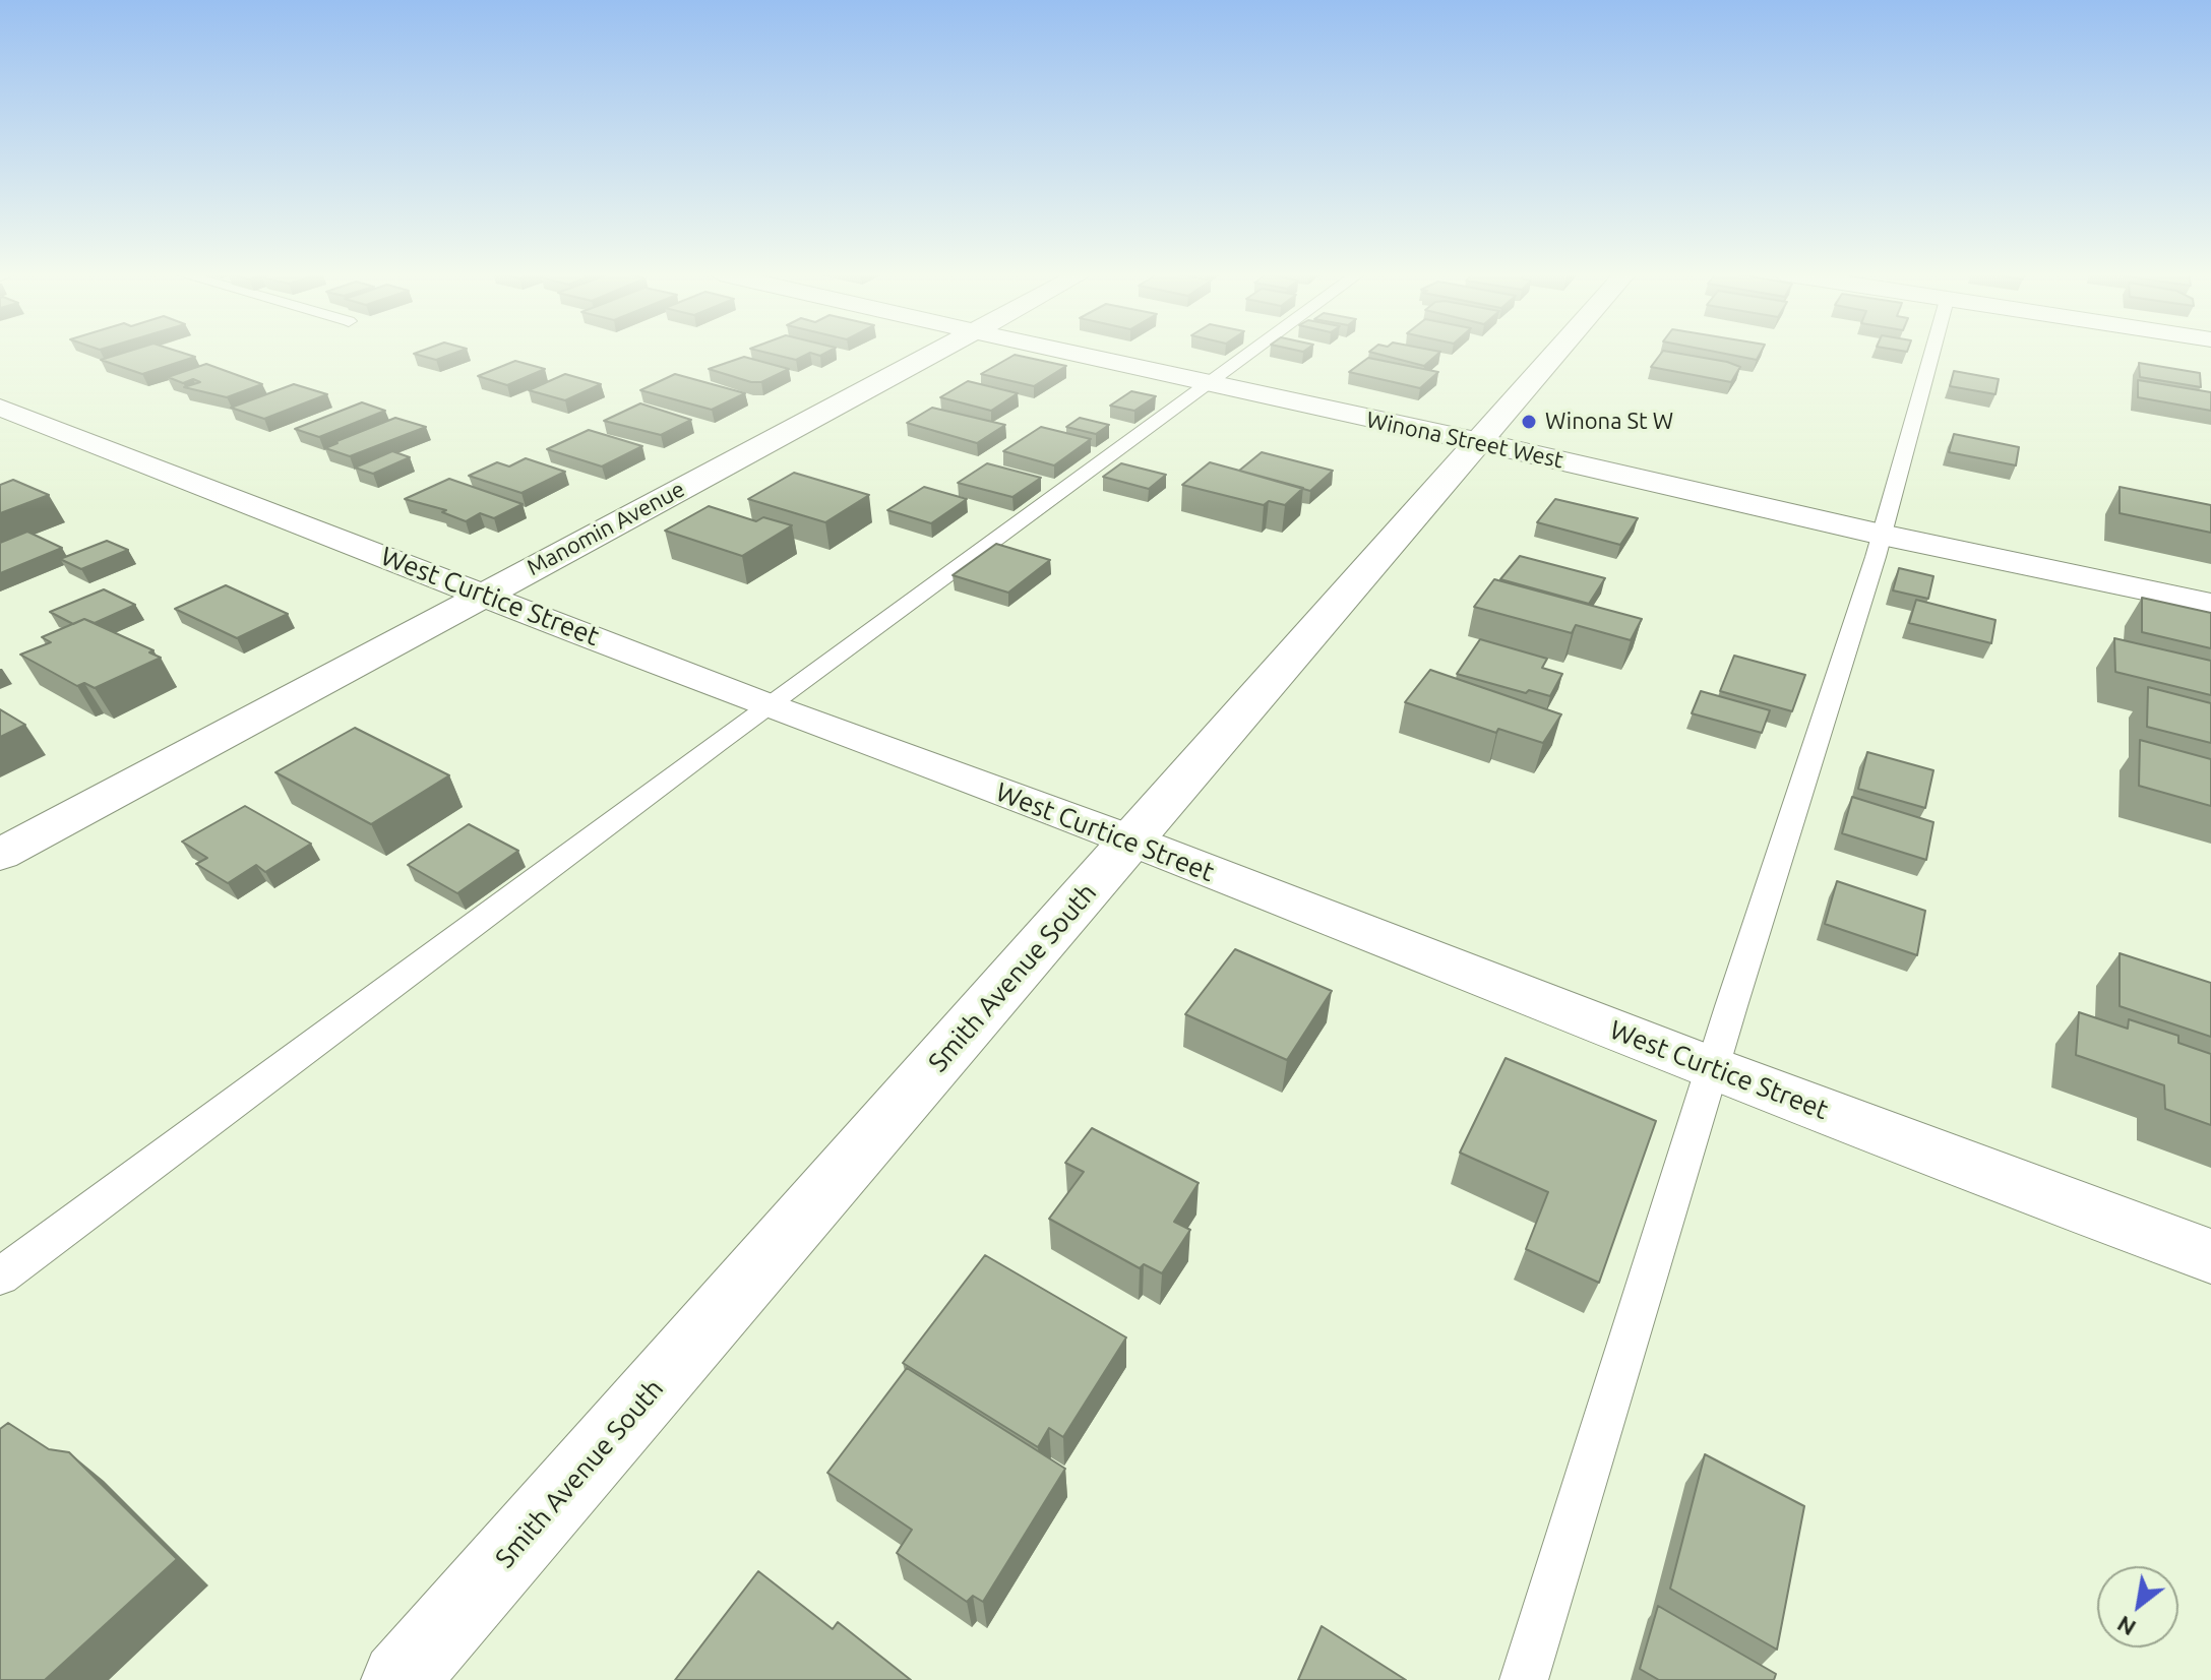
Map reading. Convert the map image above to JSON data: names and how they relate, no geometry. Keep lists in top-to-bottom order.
{
  "streets": {
    "street": [
      "Winona Street West",
      "Manomin Avenue",
      "West Curtice Street",
      "Smith Avenue South"
    ]
  },
  "crossings": [
    ["Winona Street West", "Smith Avenue South"],
    ["Manomin Avenue", "West Curtice Street"],
    ["West Curtice Street", "Smith Avenue South"]
  ],
  "places": ["Winona St W"],
  "north": "bottom left"
}
